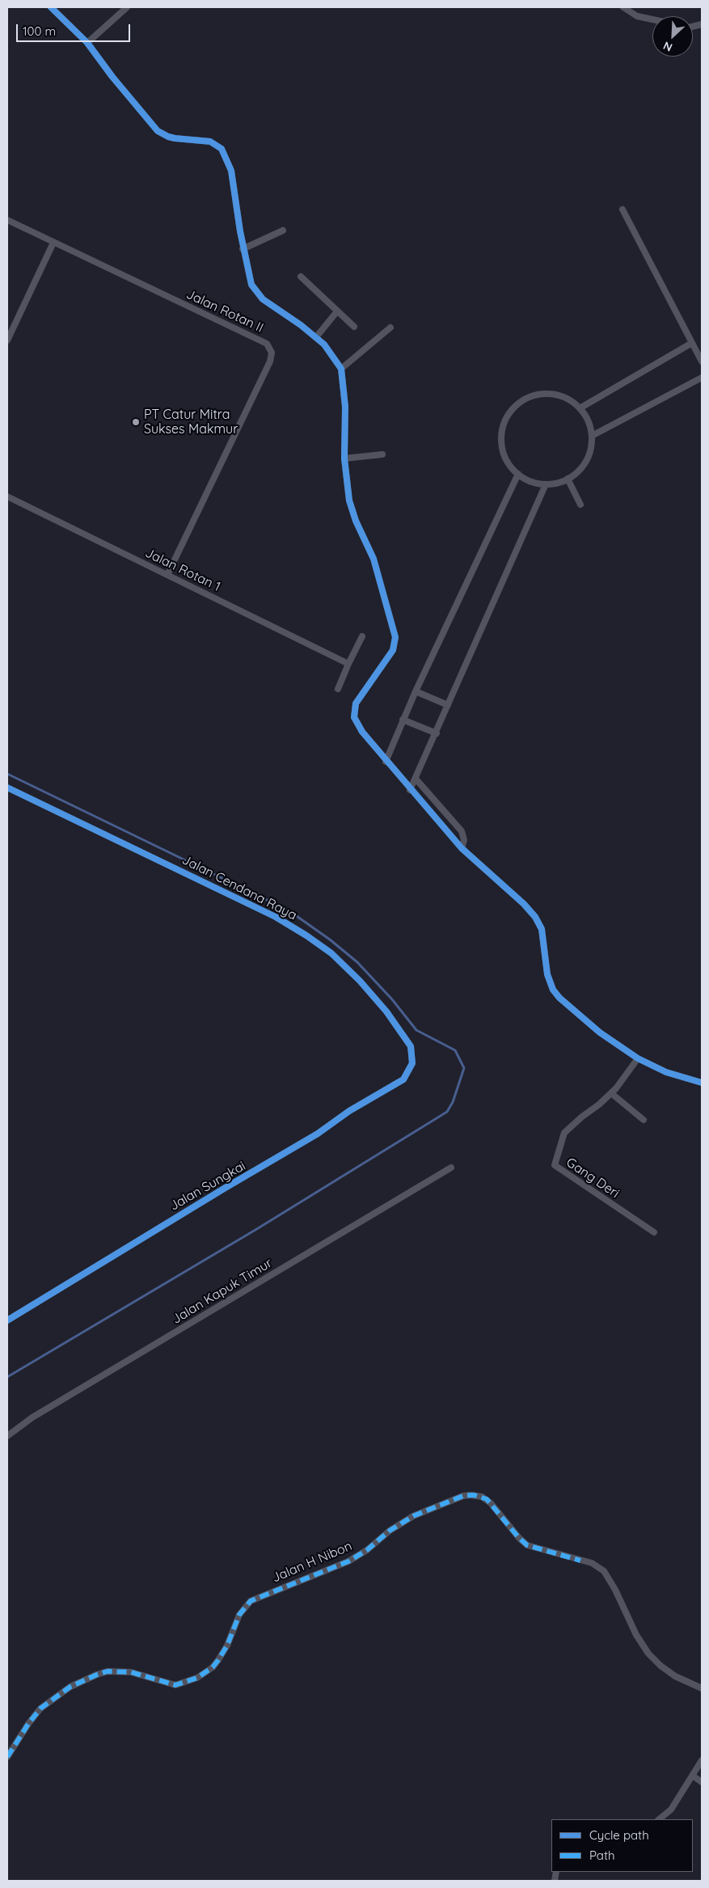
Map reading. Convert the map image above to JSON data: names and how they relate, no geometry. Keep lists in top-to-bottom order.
{
  "streets": {
    "street": [
      "Jalan Rotan II",
      "Jalan Rotan 1",
      "Jalan Cendana Raya",
      "Gang Deri",
      "Jalan Sungkai",
      "Jalan Kapuk Timur",
      "Jalan H Nibon"
    ]
  },
  "crossings": [
    ["Jalan Rotan II", "Jalan Rotan 1"],
    ["Jalan Cendana Raya", "Jalan Sungkai"]
  ],
  "places": ["PT Catur Mitra Sukses Makmur"],
  "legend": ["Cycle path", "Path"],
  "scale_bar": "100 m",
  "north": "bottom left"
}
